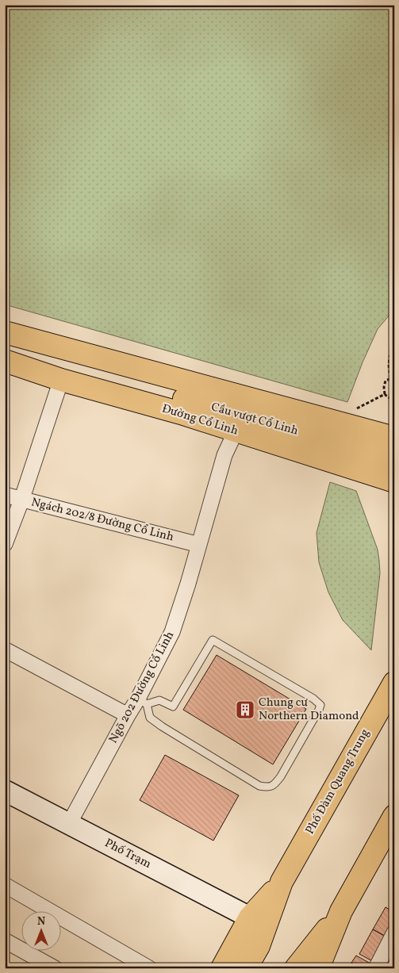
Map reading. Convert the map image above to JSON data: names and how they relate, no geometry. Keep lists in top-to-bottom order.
{
  "streets": {
    "main road": ["Cầu vượt Cổ Linh", "Đường Cổ Linh", "Phố Đàm Quang Trung"],
    "street": ["Ngách 202/8 Đường Cổ Linh", "Ngõ 202 Đường Cổ Linh", "Phố Trạm"]
  },
  "crossings": [
    ["Cầu vượt Cổ Linh", "Đường Cổ Linh"],
    ["Đường Cổ Linh", "Ngõ 202 Đường Cổ Linh"],
    ["Ngách 202/8 Đường Cổ Linh", "Ngõ 202 Đường Cổ Linh"],
    ["Ngõ 202 Đường Cổ Linh", "Phố Trạm"]
  ],
  "places": {
    "building": ["Chung cư Northern Diamond"]
  },
  "north": "top"
}
